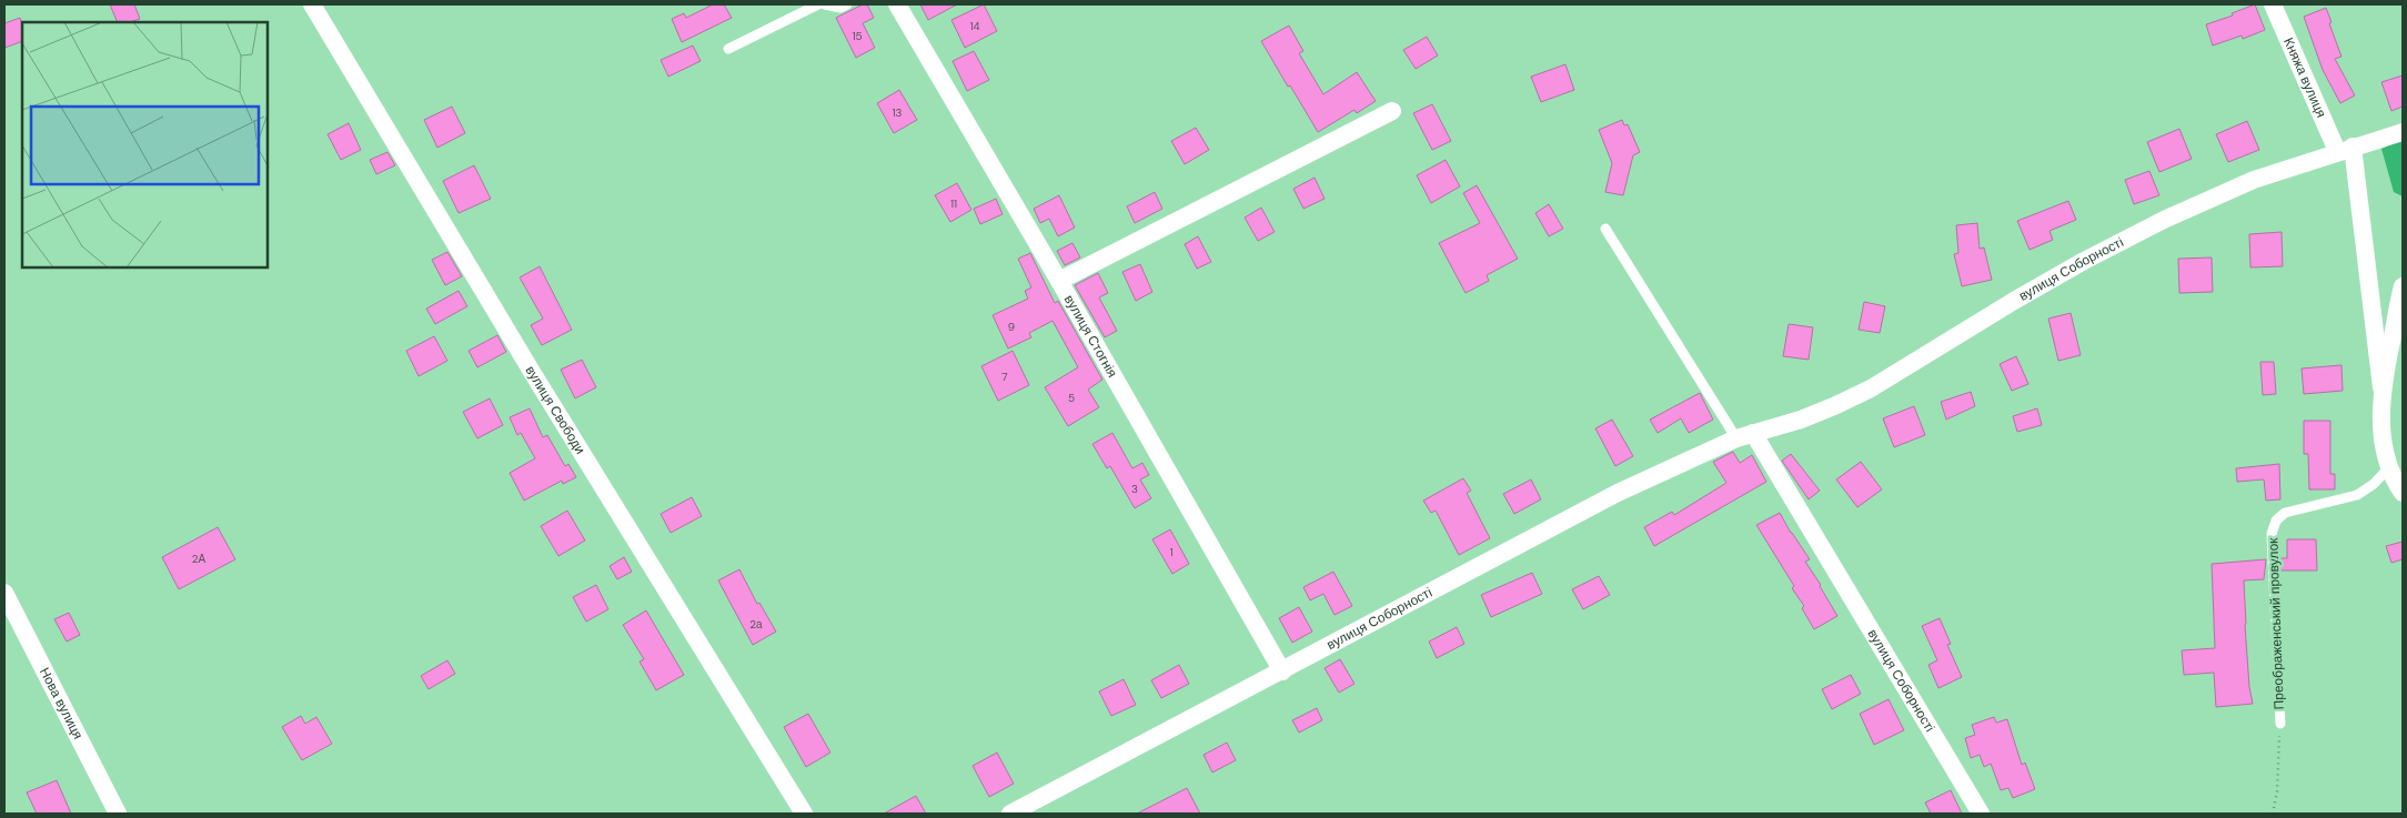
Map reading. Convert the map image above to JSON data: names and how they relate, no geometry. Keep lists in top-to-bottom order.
{
  "streets": {
    "street": [
      "Княжа вулиця",
      "вулиця Соборності",
      "вулиця Стогнія",
      "вулиця Свободи",
      "Нова вулиця"
    ],
    "lane": ["Преображенський провулок"]
  },
  "crossings": [
    ["Княжа вулиця", "вулиця Соборності"],
    ["вулиця Соборності", "вулиця Стогнія"]
  ],
  "house_numbers": [
    "14",
    "15",
    "13",
    "11",
    "9",
    "7",
    "5",
    "3",
    "1",
    "2А",
    "2а"
  ]
}
